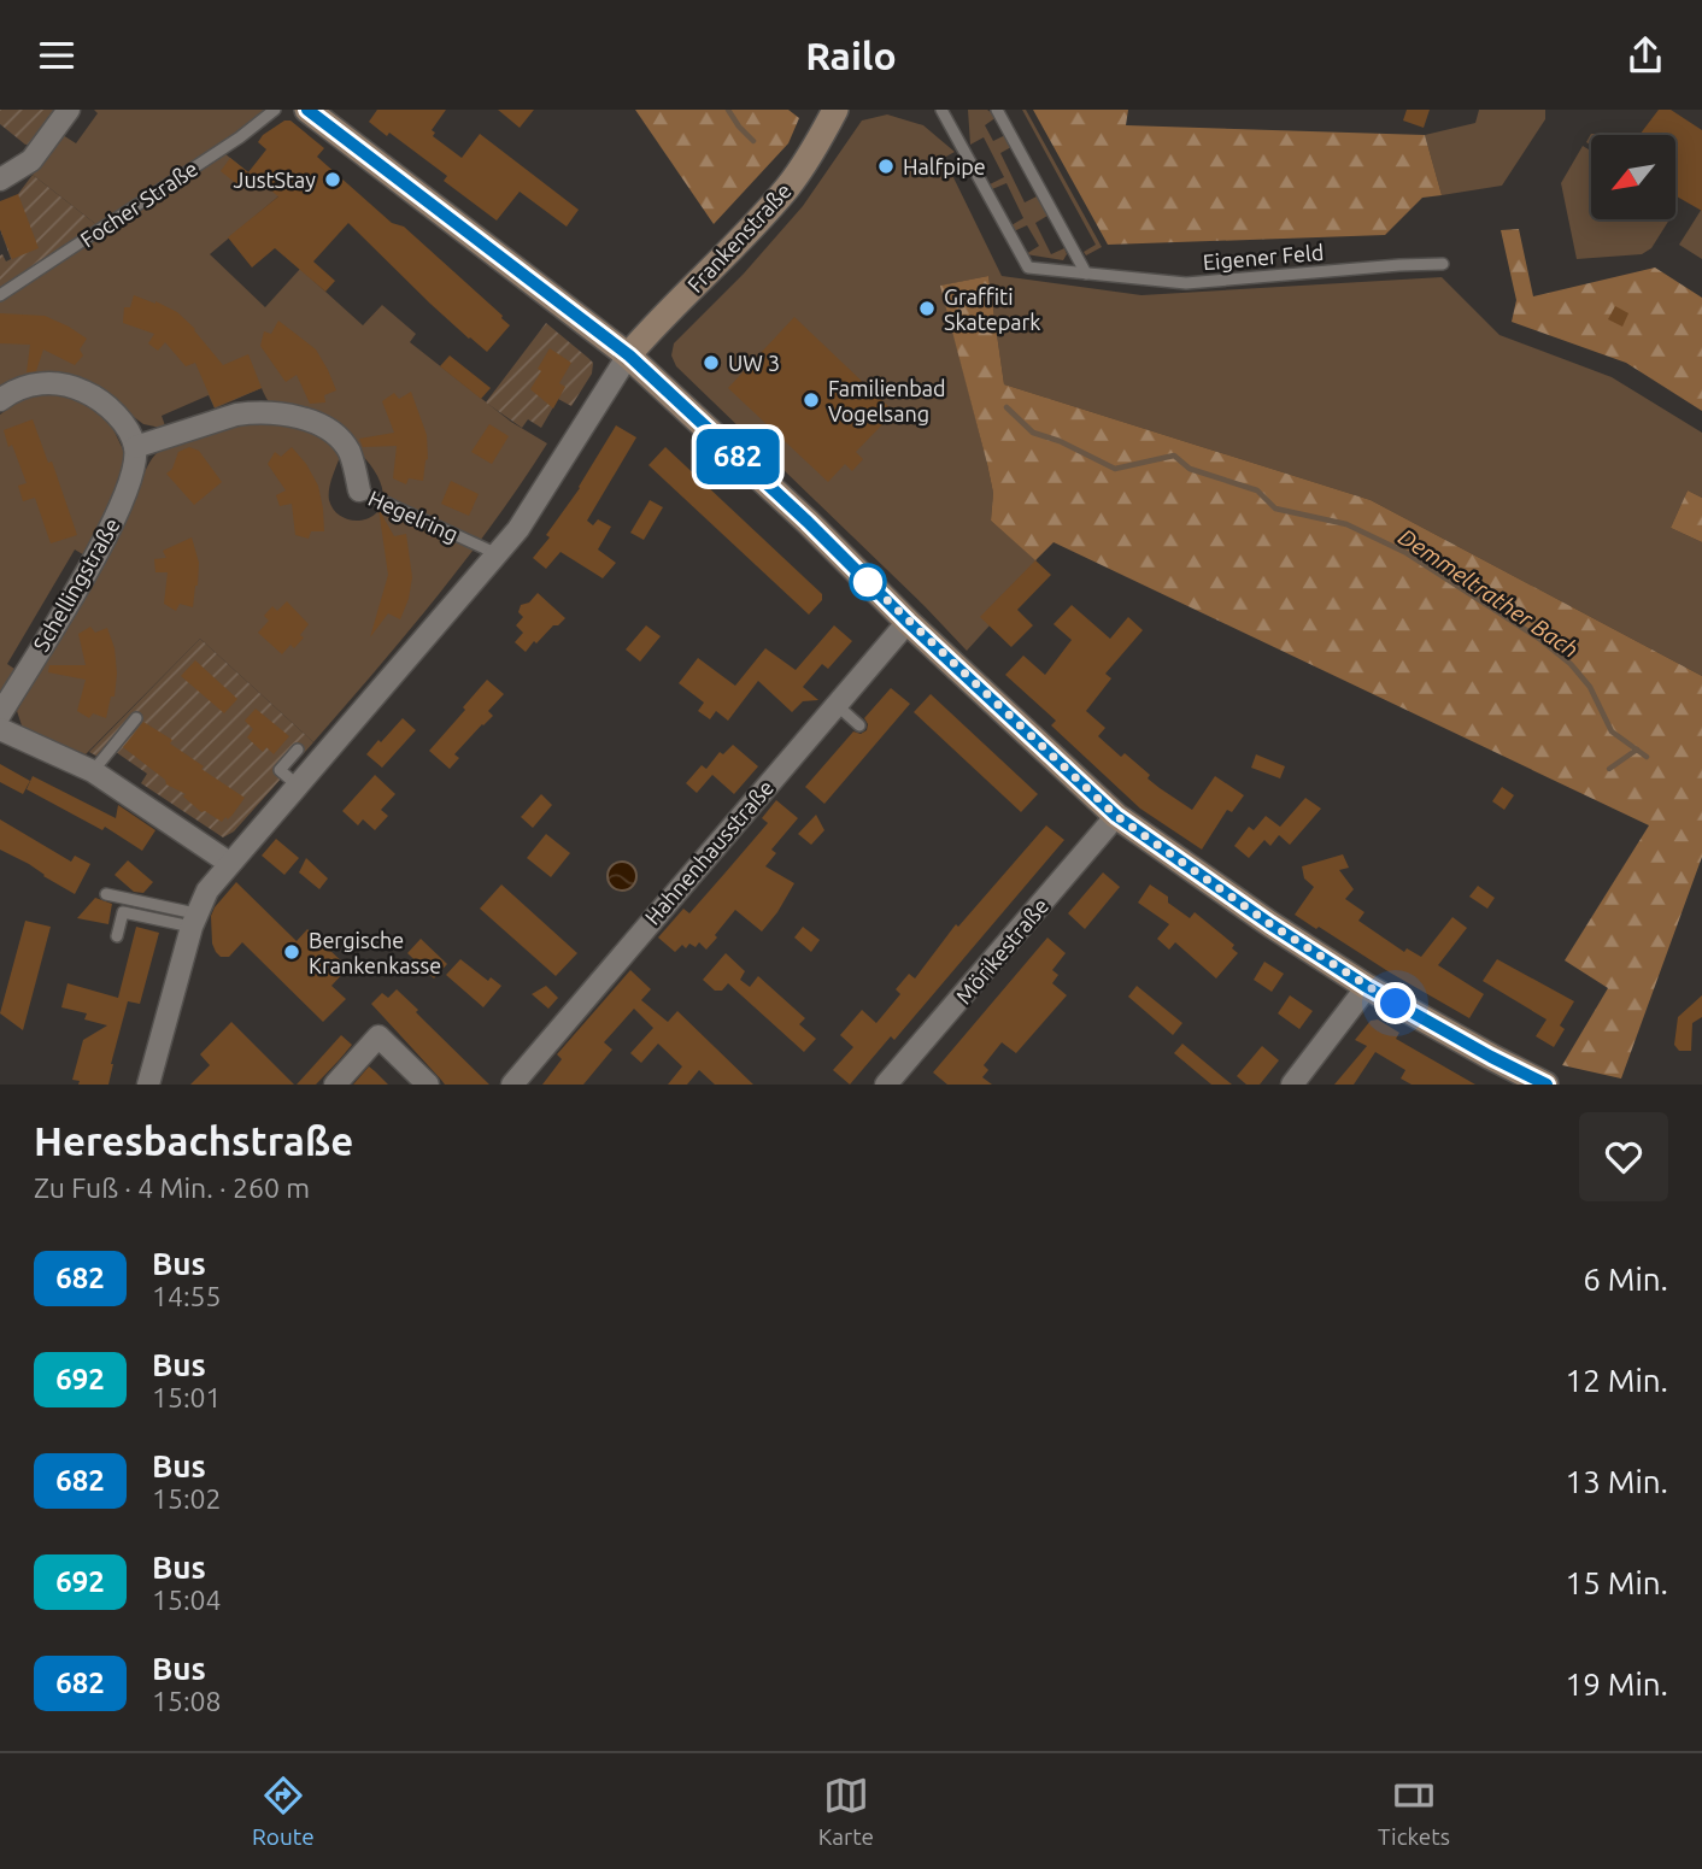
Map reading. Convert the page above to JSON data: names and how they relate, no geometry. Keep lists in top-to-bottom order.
{
  "streets": {
    "main road": ["Frankenstraße"],
    "street": [
      "Hegelring",
      "Schellingstraße",
      "Hahnenhausstraße",
      "Mörikestraße"
    ],
    "lane": ["Focher Straße", "Eigener Feld"]
  },
  "crossings": [
    ["Hegelring", "Schellingstraße"]
  ],
  "water": ["Demmeltrather Bach"],
  "places": [
    "Halfpipe",
    "JustStay",
    "Graffiti Skatepark",
    "UW 3",
    "Familienbad Vogelsang",
    "Bergische Krankenkasse"
  ],
  "lines": ["bus line 682"],
  "north": "bottom left",
  "page": {
    "header": "Railo",
    "on_map": "682",
    "heading": ["Heresbachstraße", "Zu Fuß · 4 Min. · 260 m"],
    "list": [
      {
        "mark": "682",
        "name": "Bus",
        "note": "14:55",
        "value": "6 Min."
      },
      {
        "mark": "692",
        "name": "Bus",
        "note": "15:01",
        "value": "12 Min."
      },
      {
        "mark": "682",
        "name": "Bus",
        "note": "15:02",
        "value": "13 Min."
      },
      {
        "mark": "692",
        "name": "Bus",
        "note": "15:04",
        "value": "15 Min."
      },
      {
        "mark": "682",
        "name": "Bus",
        "note": "15:08",
        "value": "19 Min."
      }
    ],
    "tabs": ["Route", "Karte", "Tickets"]
  }
}
